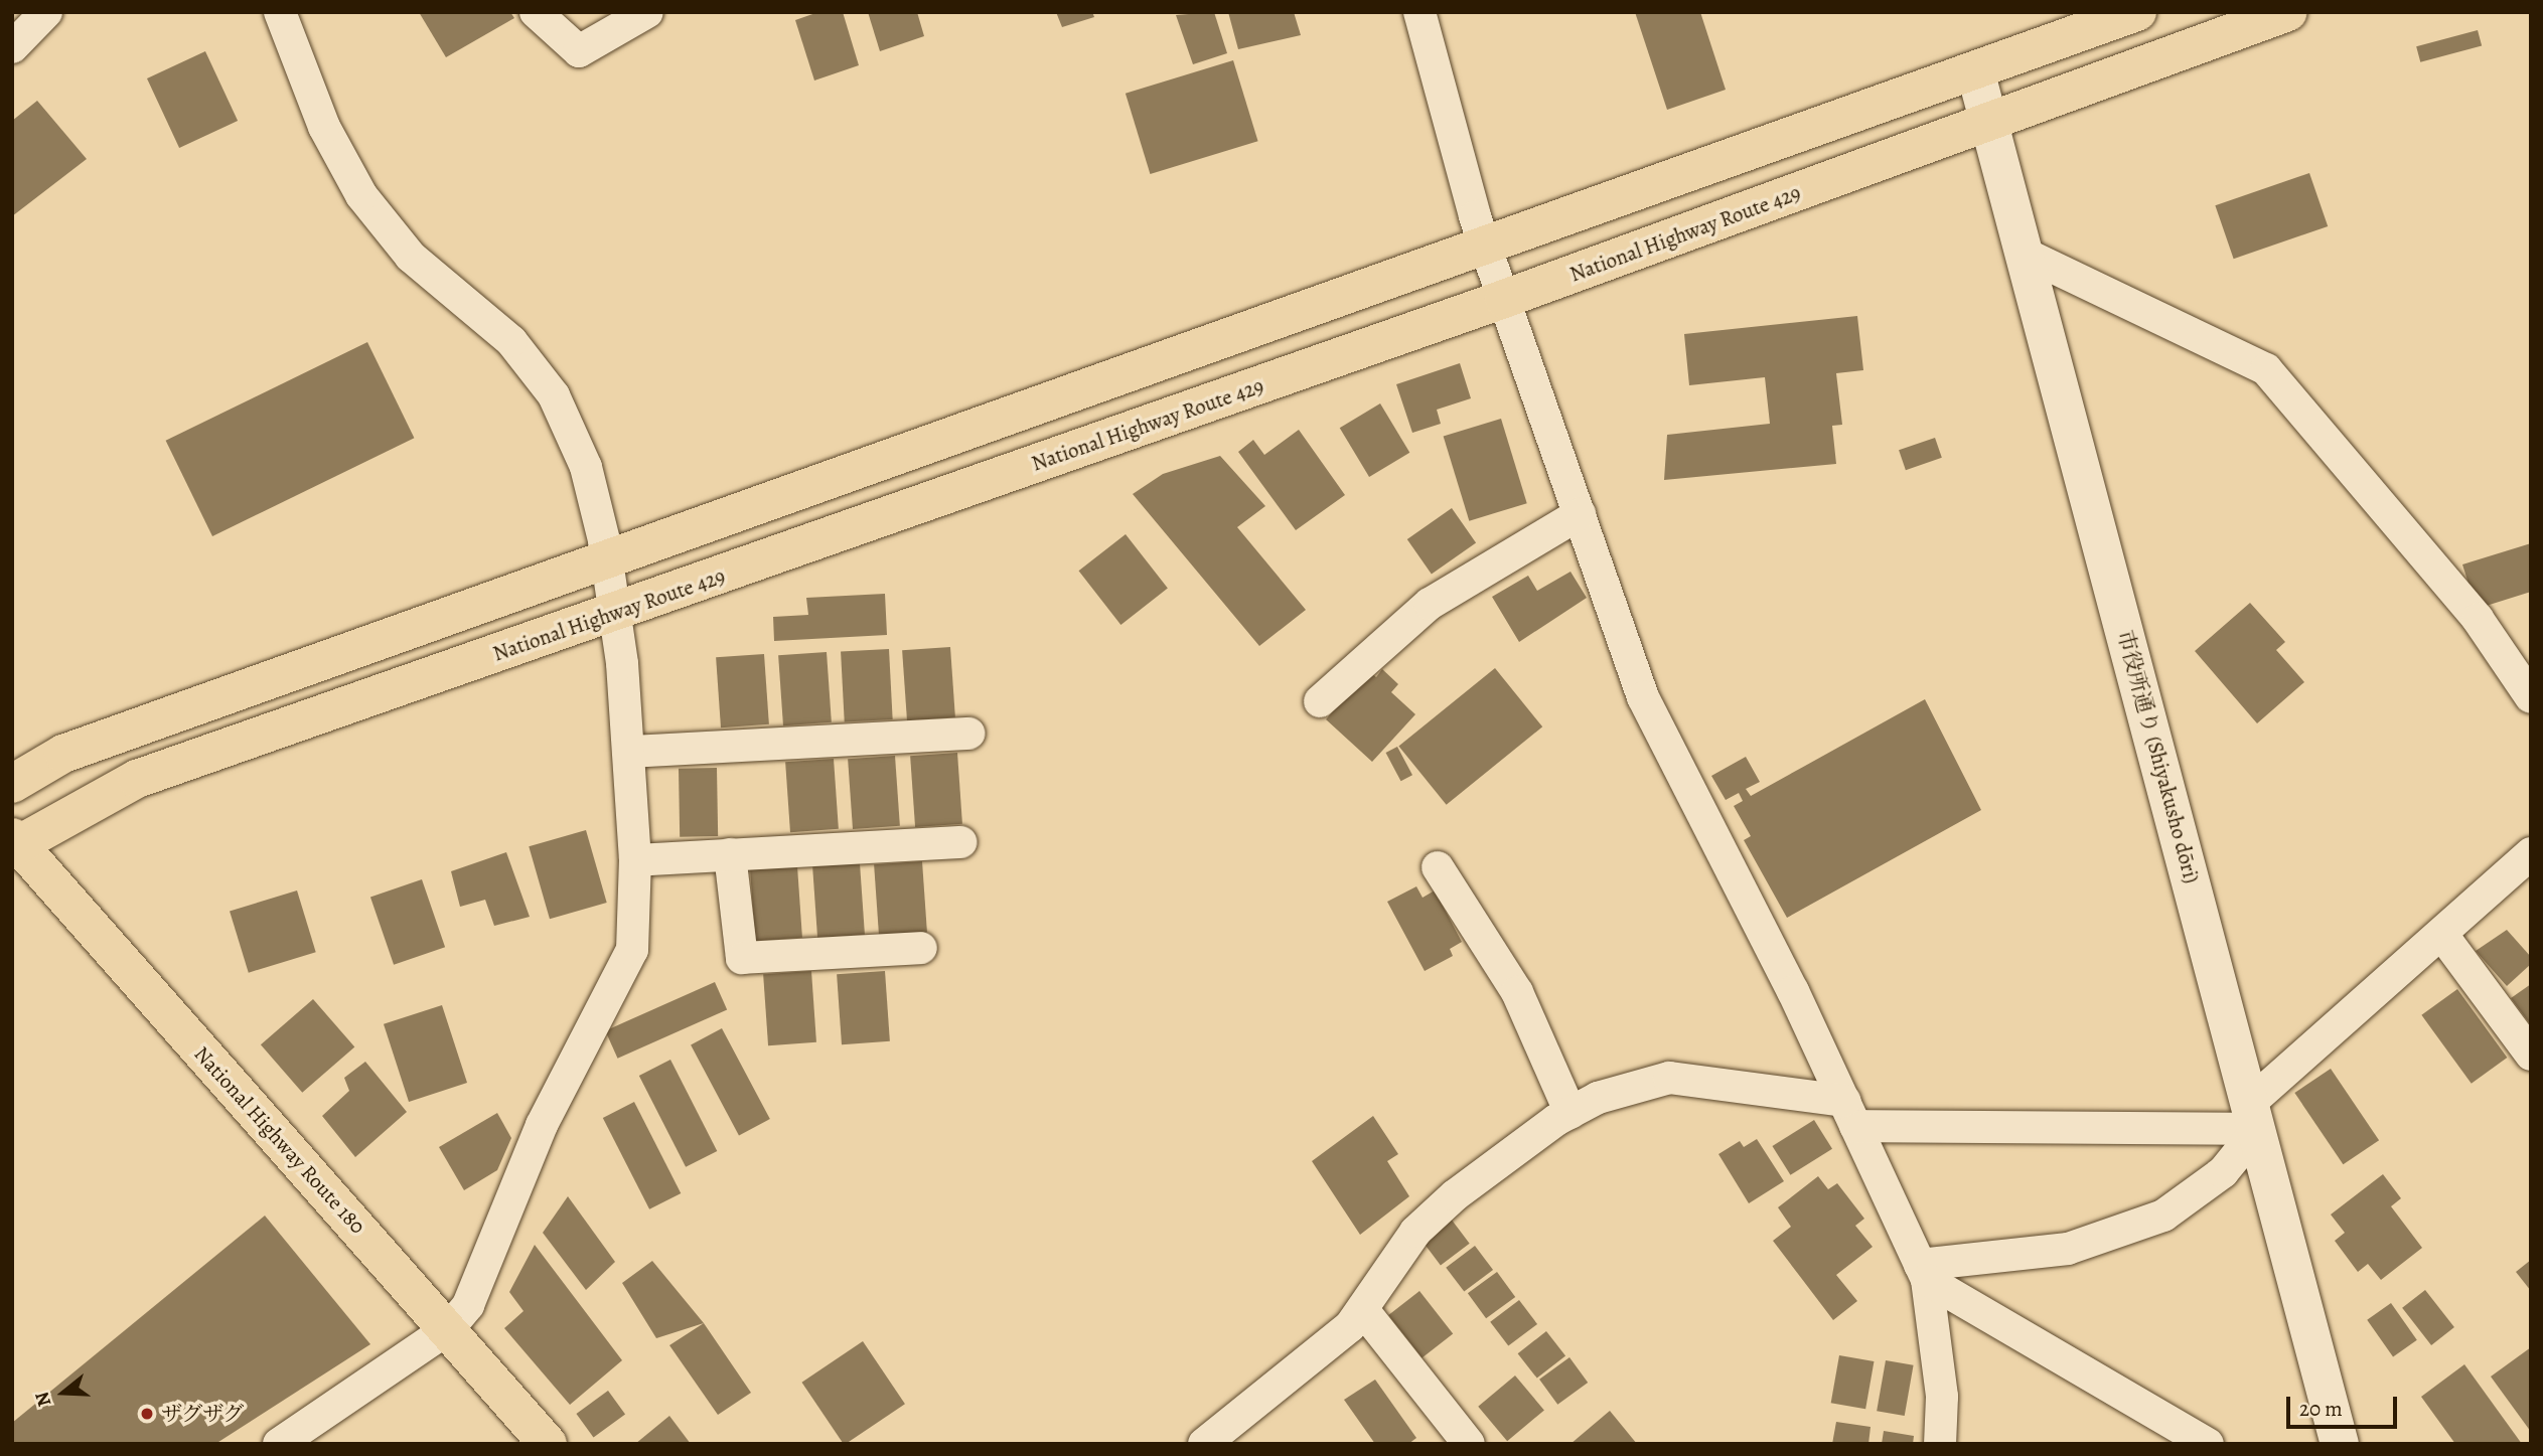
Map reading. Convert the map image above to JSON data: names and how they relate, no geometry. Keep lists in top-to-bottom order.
{
  "streets": {
    "highway": ["National Highway Route 429", "National Highway Route 180"],
    "street": ["市役所通り (Shiyakusho dōri)"]
  },
  "crossings": [
    ["National Highway Route 429", "市役所通り (Shiyakusho dōri)"],
    ["National Highway Route 429", "National Highway Route 180"]
  ],
  "places": ["ザグザグ"],
  "scale_bar": "20 m",
  "north": "left"
}
